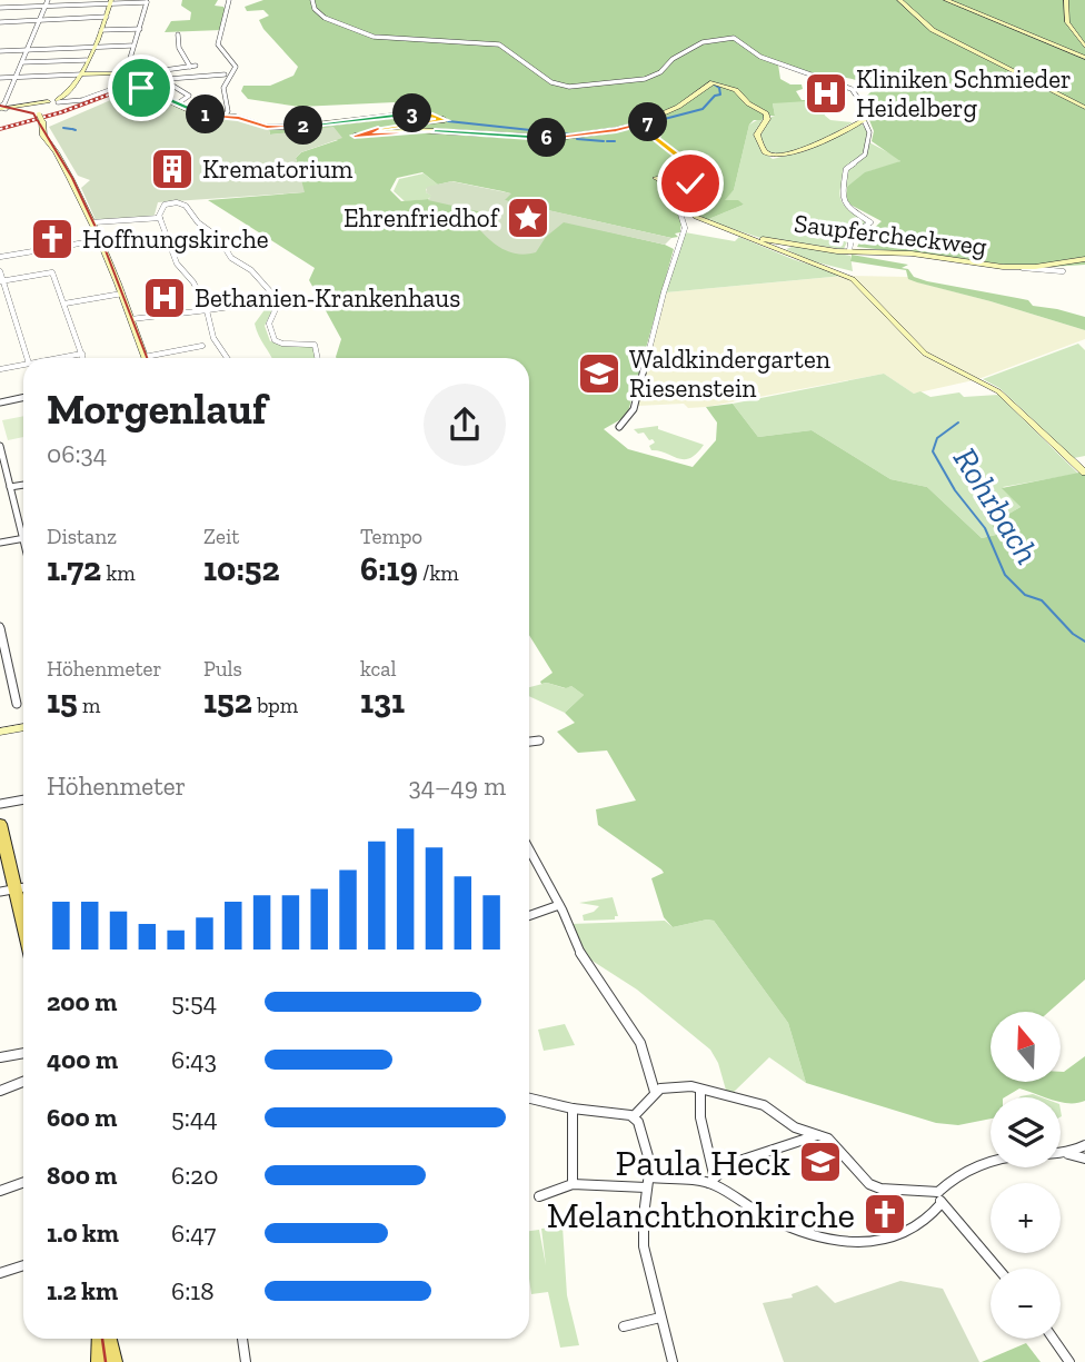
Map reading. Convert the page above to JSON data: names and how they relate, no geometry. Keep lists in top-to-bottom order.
{
  "streets": {
    "street": ["Saupfercheckweg"]
  },
  "water": ["Rohrbach"],
  "places": {
    "hospital": ["Kliniken Schmieder Heidelberg", "Bethanien-Krankenhaus"],
    "building": ["Krematorium"],
    "place": ["Ehrenfriedhof"],
    "church": ["Hoffnungskirche", "Melanchthonkirche"],
    "school or university": ["Waldkindergarten Riesenstein", "Paula Heck"]
  },
  "north": "top",
  "page": {
    "pins": [
      "3",
      "1",
      "7",
      "2",
      "6"
    ],
    "heading": ["Morgenlauf", "06:34"],
    "stats": [
      ["Distanz", "1.72 km"],
      ["Zeit", "10:52"],
      ["Tempo", "6:19 /km"],
      ["Höhenmeter", "15 m"],
      ["Puls", "152 bpm"],
      ["kcal", "131"]
    ],
    "chart": ["Höhenmeter", "34–49 m"],
    "list": [
      {
        "name": "200 m",
        "note": "5:54"
      },
      {
        "name": "400 m",
        "note": "6:43"
      },
      {
        "name": "600 m",
        "note": "5:44"
      },
      {
        "name": "800 m",
        "note": "6:20"
      },
      {
        "name": "1.0 km",
        "note": "6:47"
      },
      {
        "name": "1.2 km",
        "note": "6:18"
      }
    ],
    "map_buttons": ["+", "−"]
  }
}
